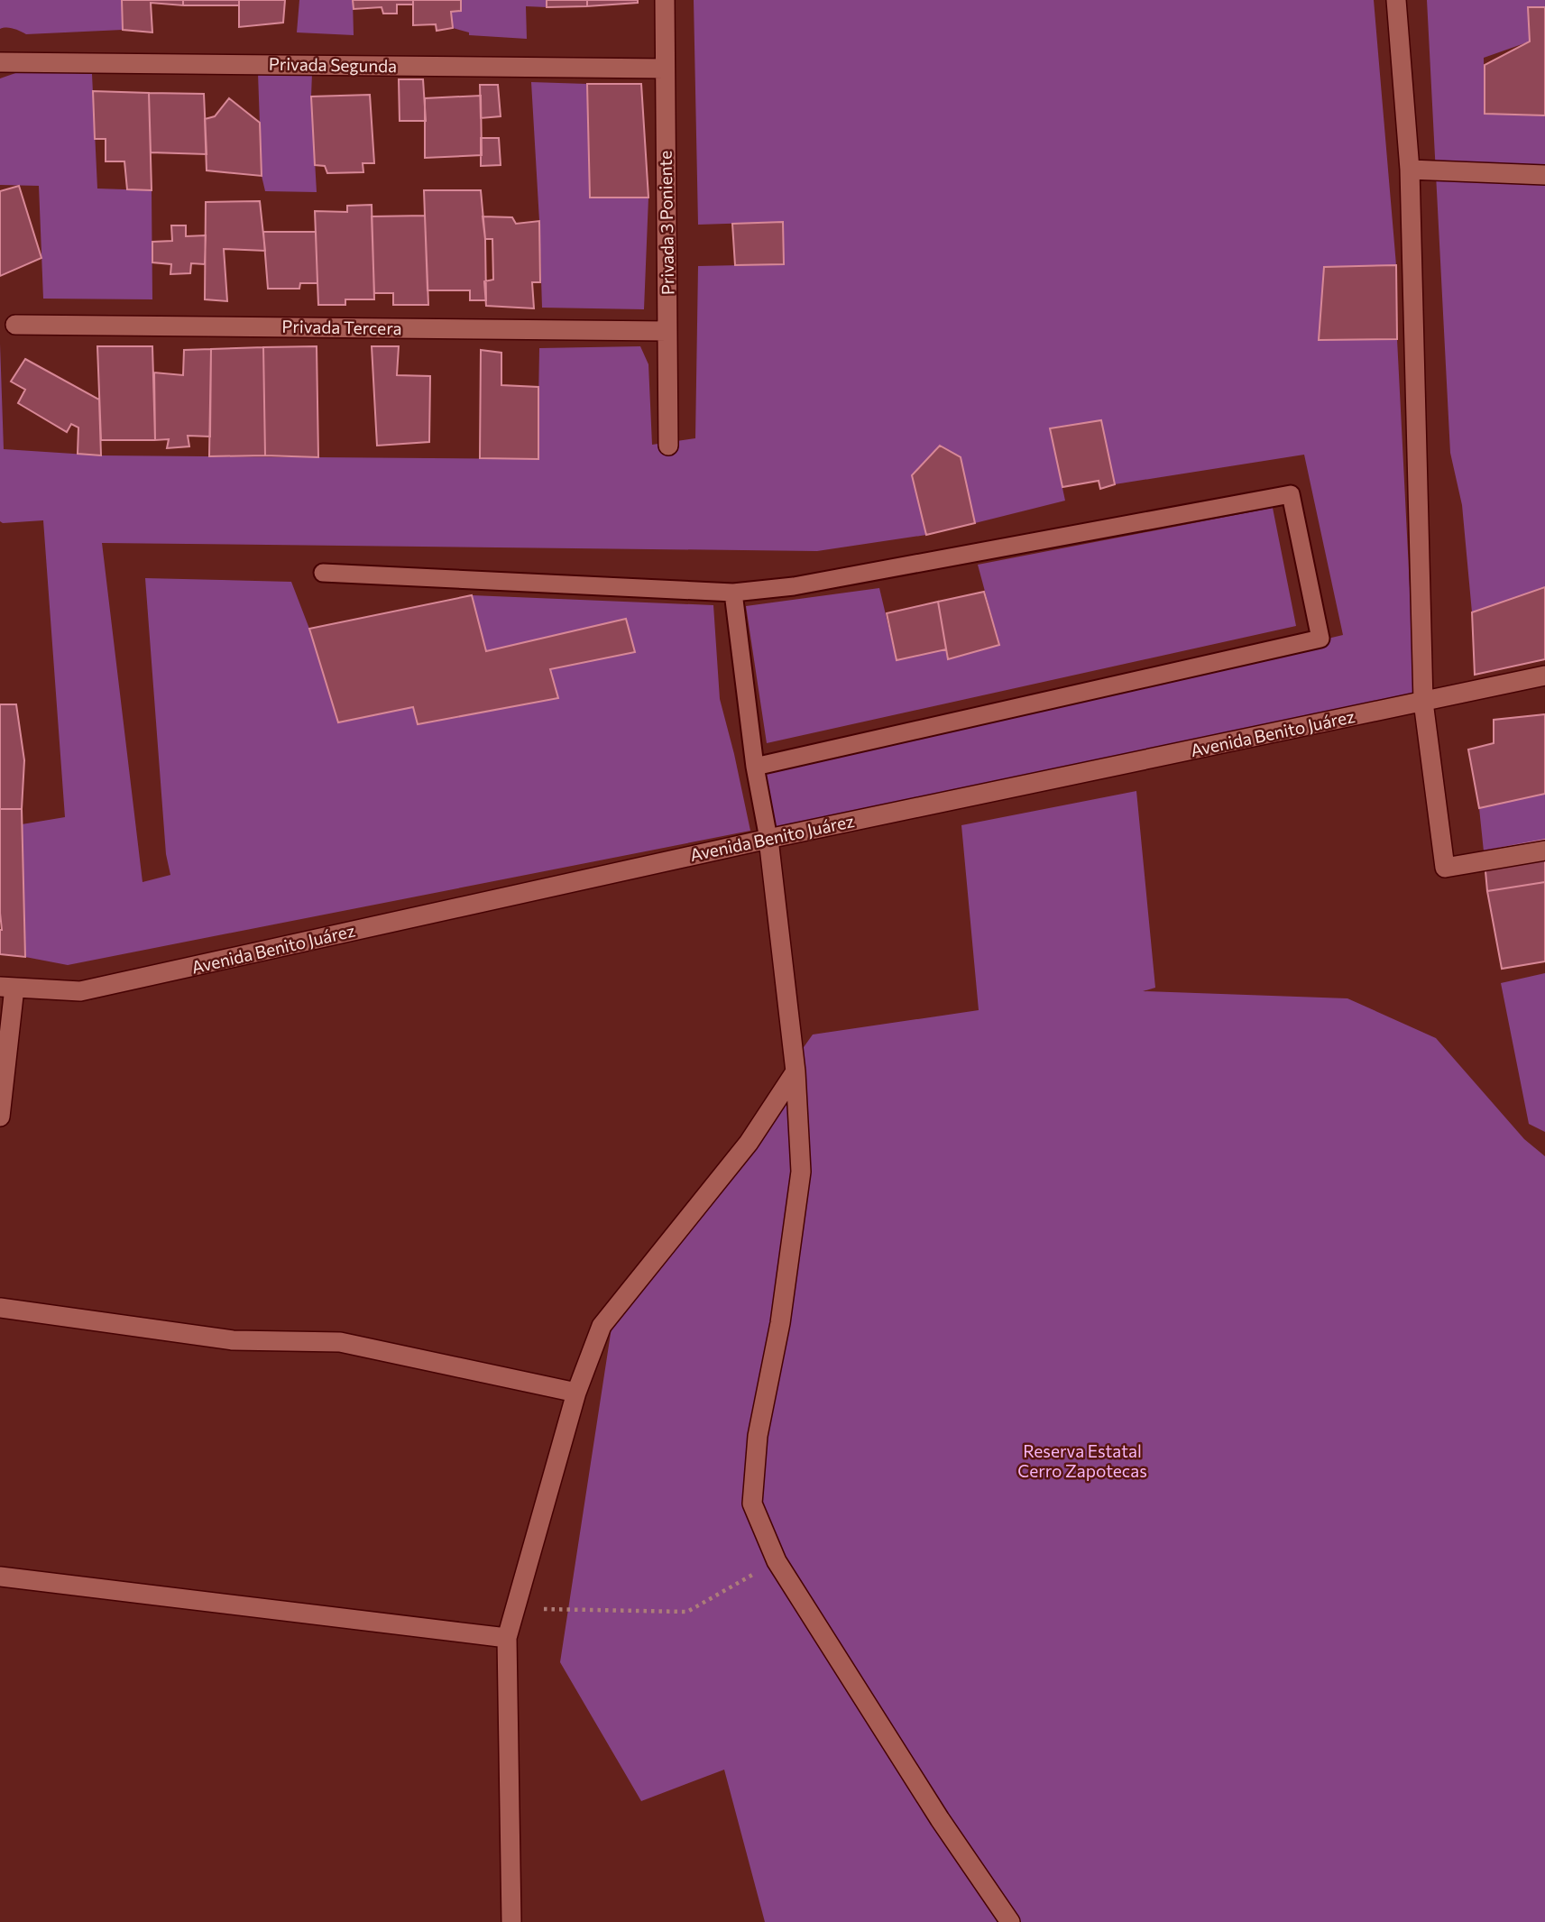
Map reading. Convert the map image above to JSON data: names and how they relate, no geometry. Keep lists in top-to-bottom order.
{
  "streets": {
    "street": [
      "Privada Segunda",
      "Privada 3 Poniente",
      "Privada Tercera",
      "Avenida Benito Juárez"
    ]
  },
  "crossings": [
    ["Privada Segunda", "Privada 3 Poniente"],
    ["Privada 3 Poniente", "Privada Tercera"]
  ],
  "parks": ["Reserva Estatal Cerro Zapotecas"]
}
